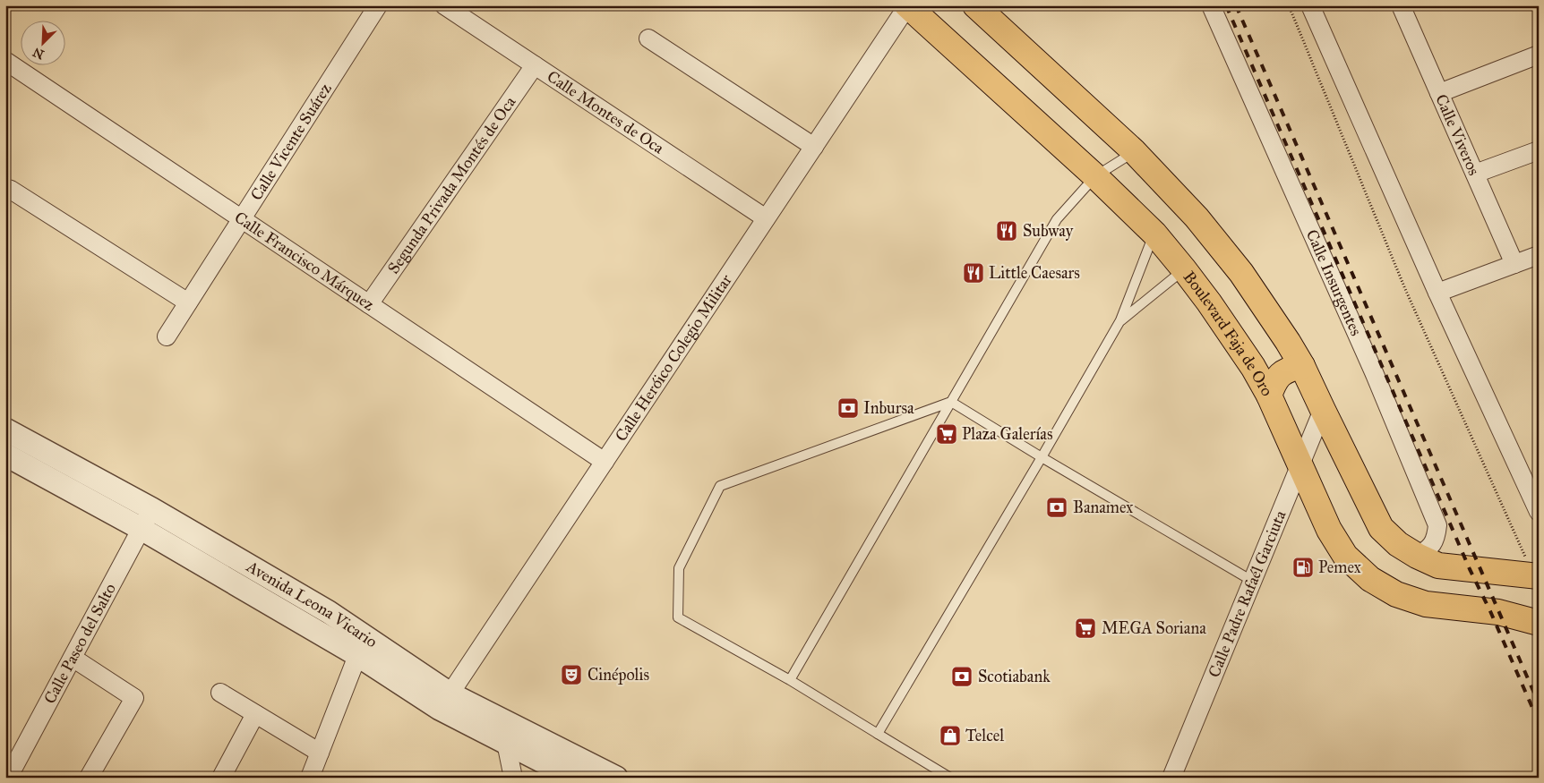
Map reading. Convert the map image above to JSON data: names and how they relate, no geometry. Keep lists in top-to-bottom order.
{
  "streets": {
    "main road": ["Boulevard Faja de Oro"],
    "street": [
      "Calle Montes de Oca",
      "Calle Viveros",
      "Calle Vicente Suárez",
      "Segunda Privada Montés de Oca",
      "Calle Francisco Márquez",
      "Calle Insurgentes",
      "Calle Heróico Colegio Militar",
      "Calle Padre Rafaél Garciuta",
      "Avenida Leona Vicario",
      "Calle Paseo del Salto"
    ]
  },
  "crossings": [
    ["Calle Montes de Oca", "Segunda Privada Montés de Oca"],
    ["Calle Montes de Oca", "Calle Heróico Colegio Militar"],
    ["Calle Vicente Suárez", "Calle Francisco Márquez"],
    ["Segunda Privada Montés de Oca", "Calle Francisco Márquez"],
    ["Calle Francisco Márquez", "Calle Heróico Colegio Militar"],
    ["Boulevard Faja de Oro", "Calle Heróico Colegio Militar"],
    ["Boulevard Faja de Oro", "Calle Padre Rafaél Garciuta"],
    ["Calle Heróico Colegio Militar", "Avenida Leona Vicario"],
    ["Avenida Leona Vicario", "Calle Paseo del Salto"]
  ],
  "places": {
    "restaurant": ["Subway", "Little Caesars"],
    "bank": ["Inbursa", "Banamex", "Scotiabank"],
    "supermarket": ["Plaza Galerías", "MEGA Soriana"],
    "fuel station": ["Pemex"],
    "theatre": ["Cinépolis"],
    "shop": ["Telcel"]
  },
  "north": "bottom left"
}
